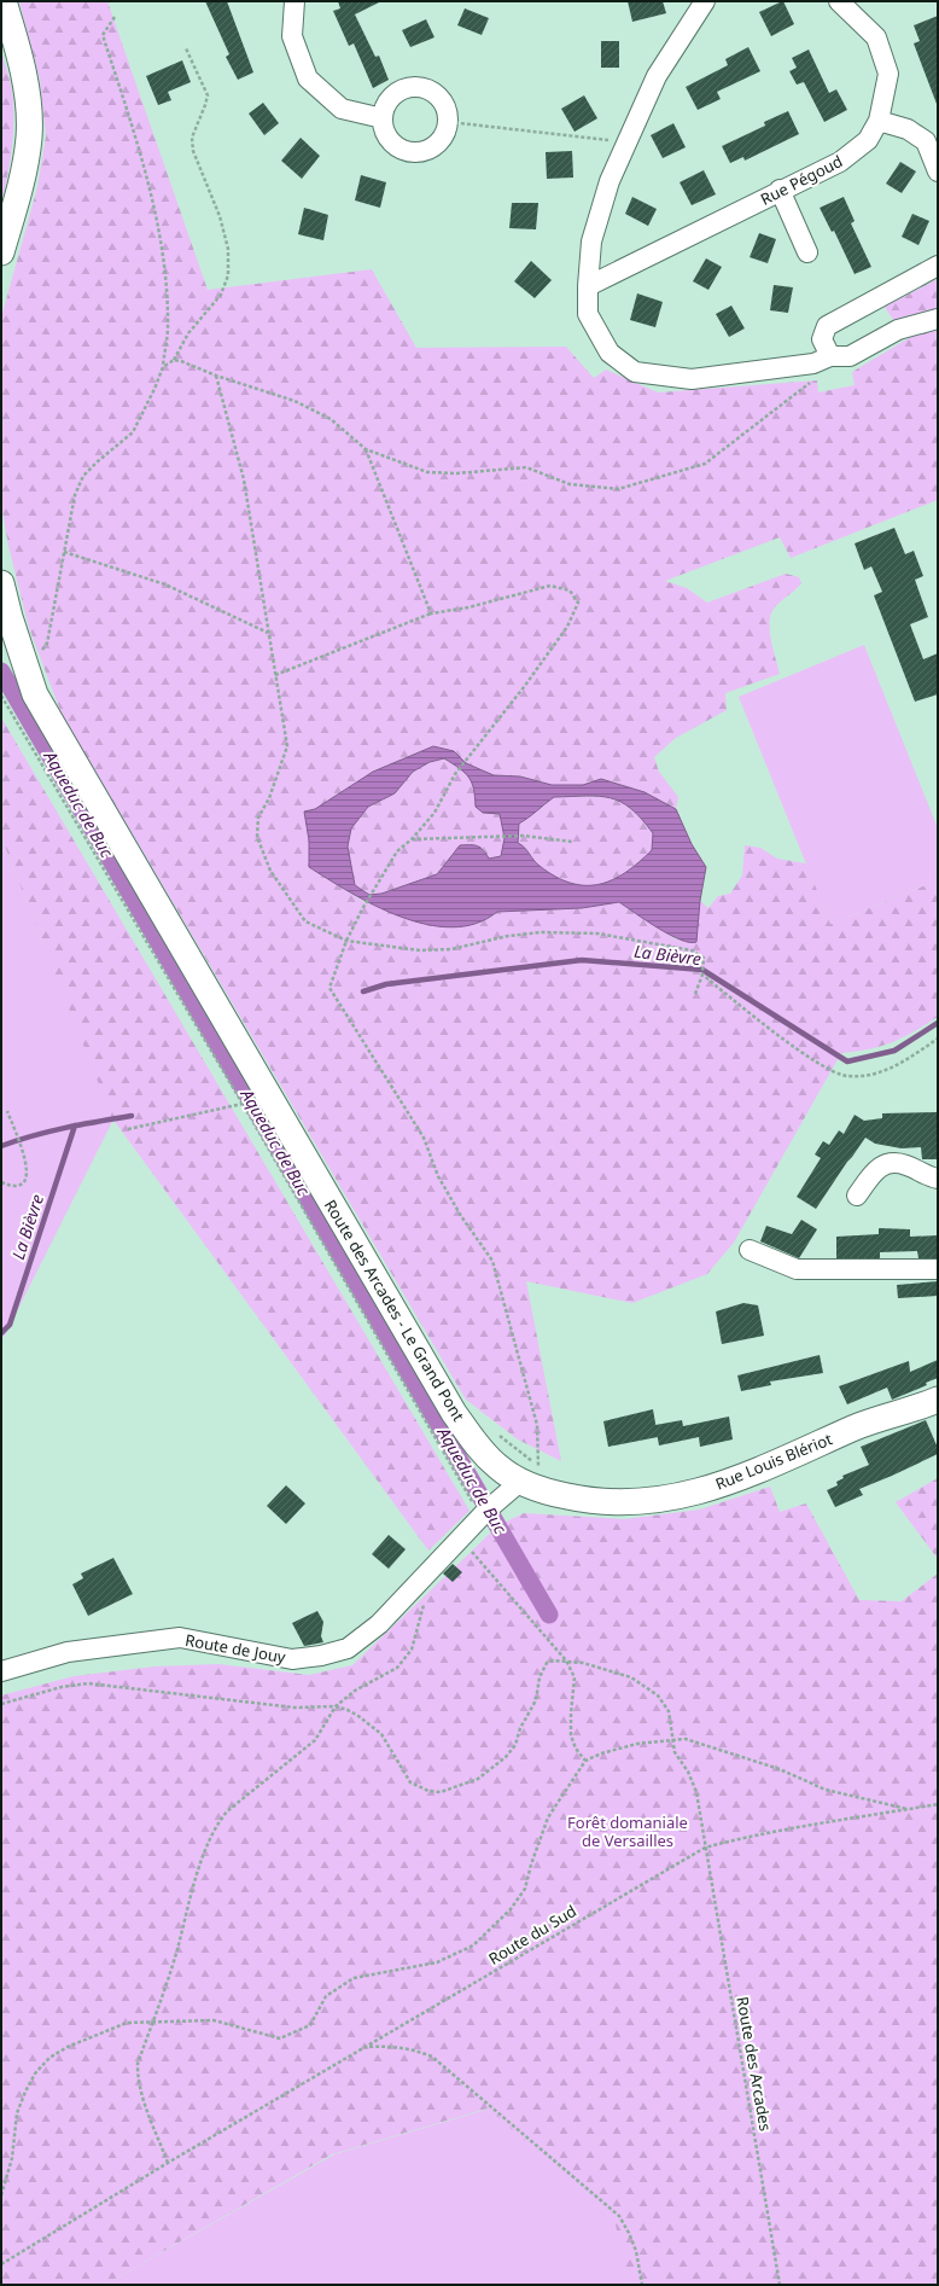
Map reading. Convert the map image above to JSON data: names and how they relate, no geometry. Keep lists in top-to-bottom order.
{
  "streets": {
    "main road": ["Route des Arcades - Le Grand Pont", "Rue Louis Blériot"],
    "street": ["Rue Pégoud", "Route de Jouy"],
    "path": ["Route du Sud", "Route des Arcades"]
  },
  "crossings": [
    ["Route des Arcades - Le Grand Pont", "Rue Louis Blériot"],
    ["Route des Arcades - Le Grand Pont", "Route de Jouy"],
    ["Rue Louis Blériot", "Route de Jouy"],
    ["Route du Sud", "Route des Arcades"]
  ],
  "water": ["Aqueduc de Buc", "La Bièvre"],
  "parks": ["Forêt domaniale de Versailles"]
}
